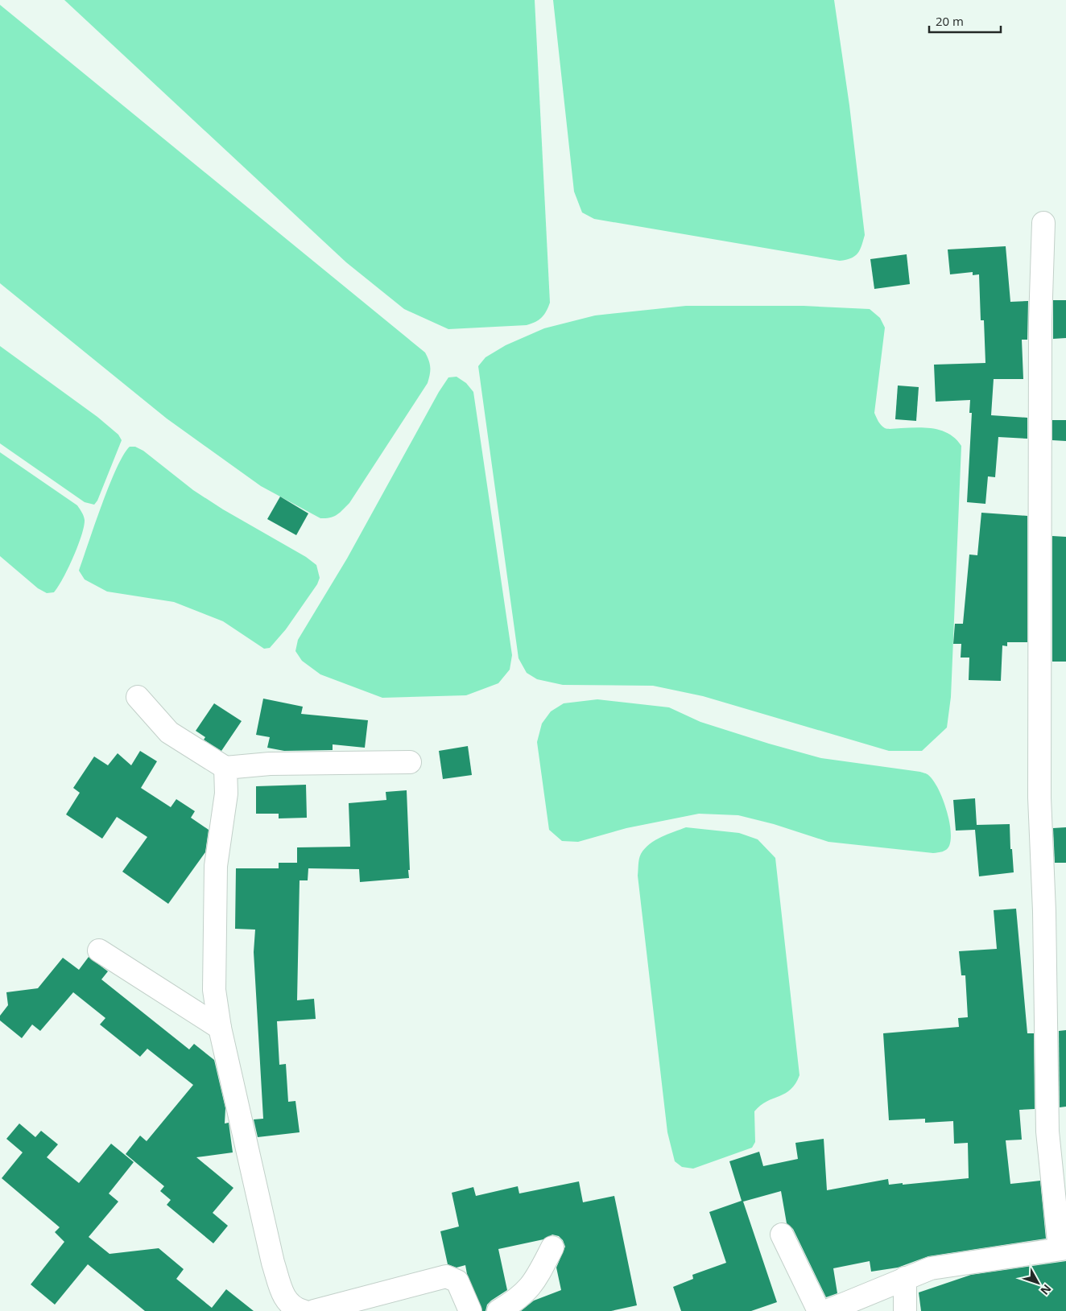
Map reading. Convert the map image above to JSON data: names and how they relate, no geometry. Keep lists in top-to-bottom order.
{
  "scale_bar": "20 m",
  "north": "bottom right"
}
